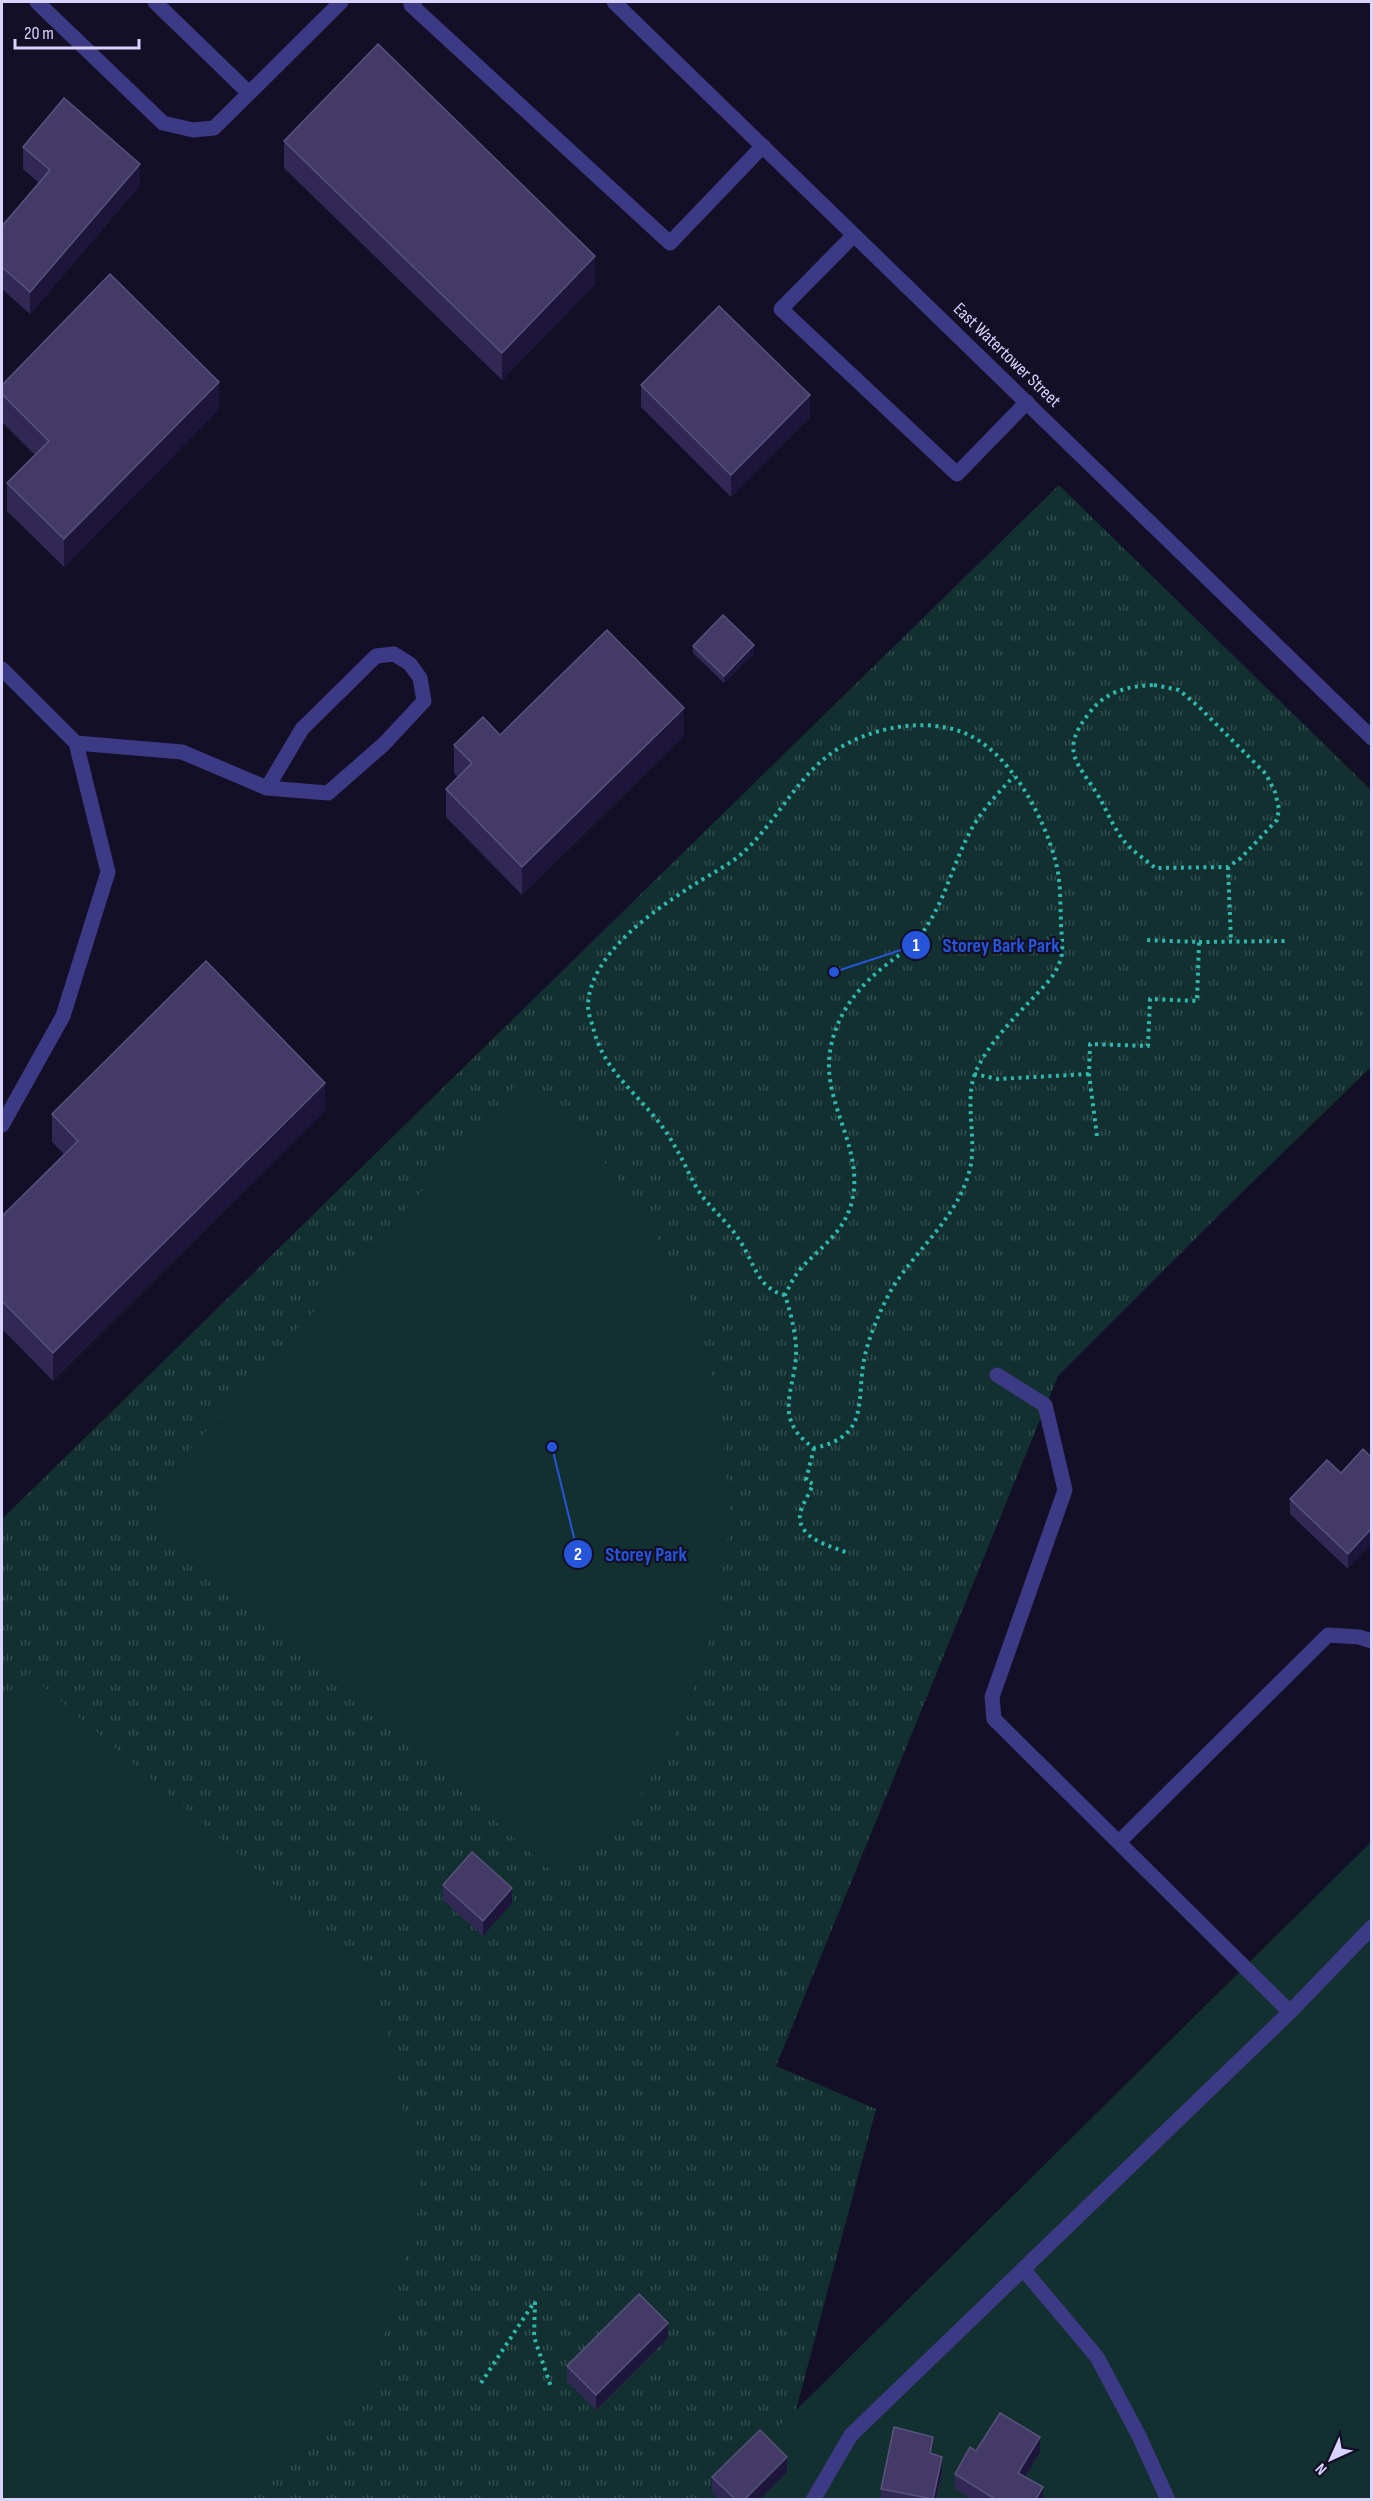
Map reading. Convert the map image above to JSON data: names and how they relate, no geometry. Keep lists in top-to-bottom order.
{
  "streets": {
    "street": ["East Watertower Street"]
  },
  "places": ["Storey Bark Park", "Storey Park"],
  "scale_bar": "20 m",
  "north": "bottom left"
}
